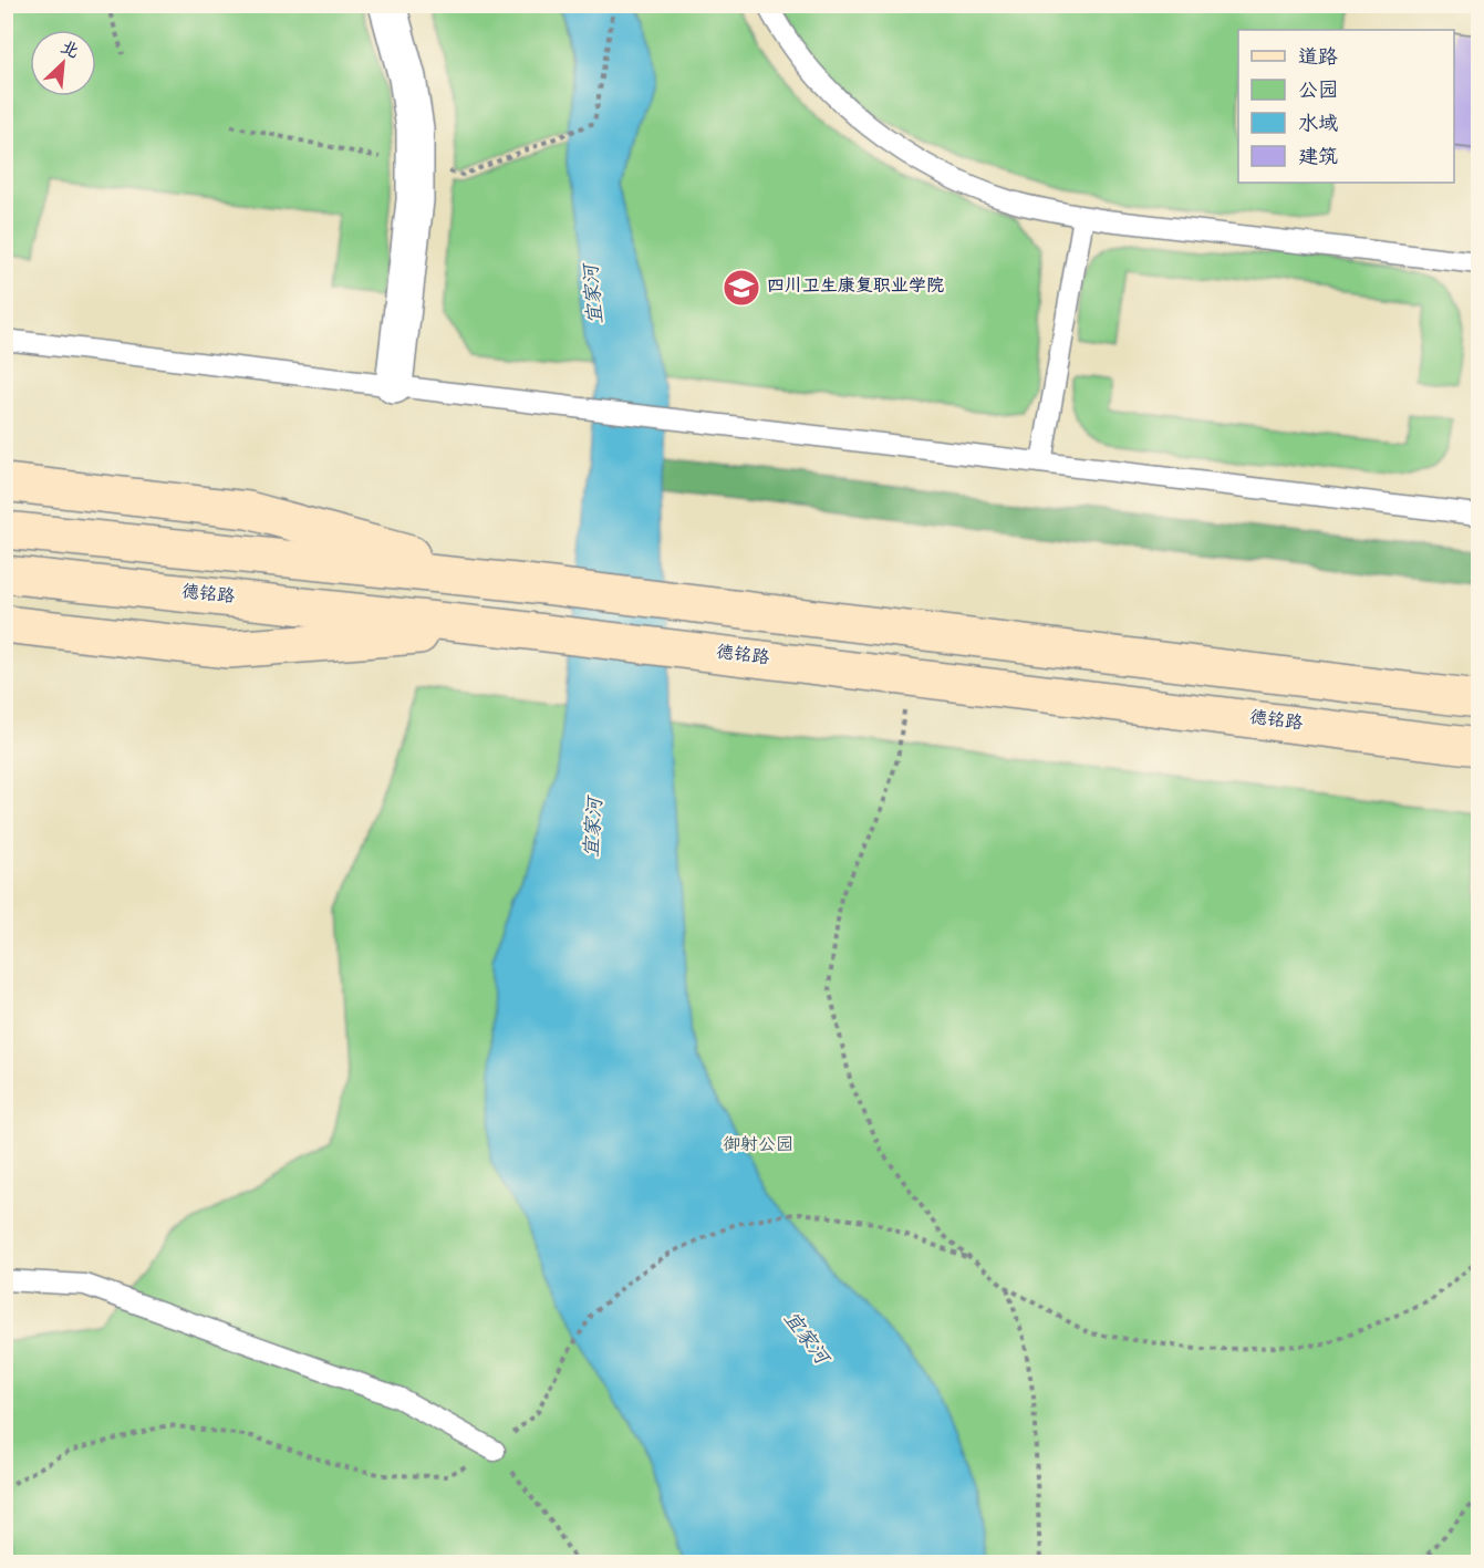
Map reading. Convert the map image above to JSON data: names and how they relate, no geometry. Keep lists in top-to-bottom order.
{
  "streets": {
    "street": ["德铭路"]
  },
  "water": ["宜家河"],
  "parks": ["御射公园"],
  "places": {
    "school or university": ["四川卫生康复职业学院"]
  },
  "legend": [
    "道路",
    "公园",
    "水域",
    "建筑"
  ],
  "north": "top right"
}
